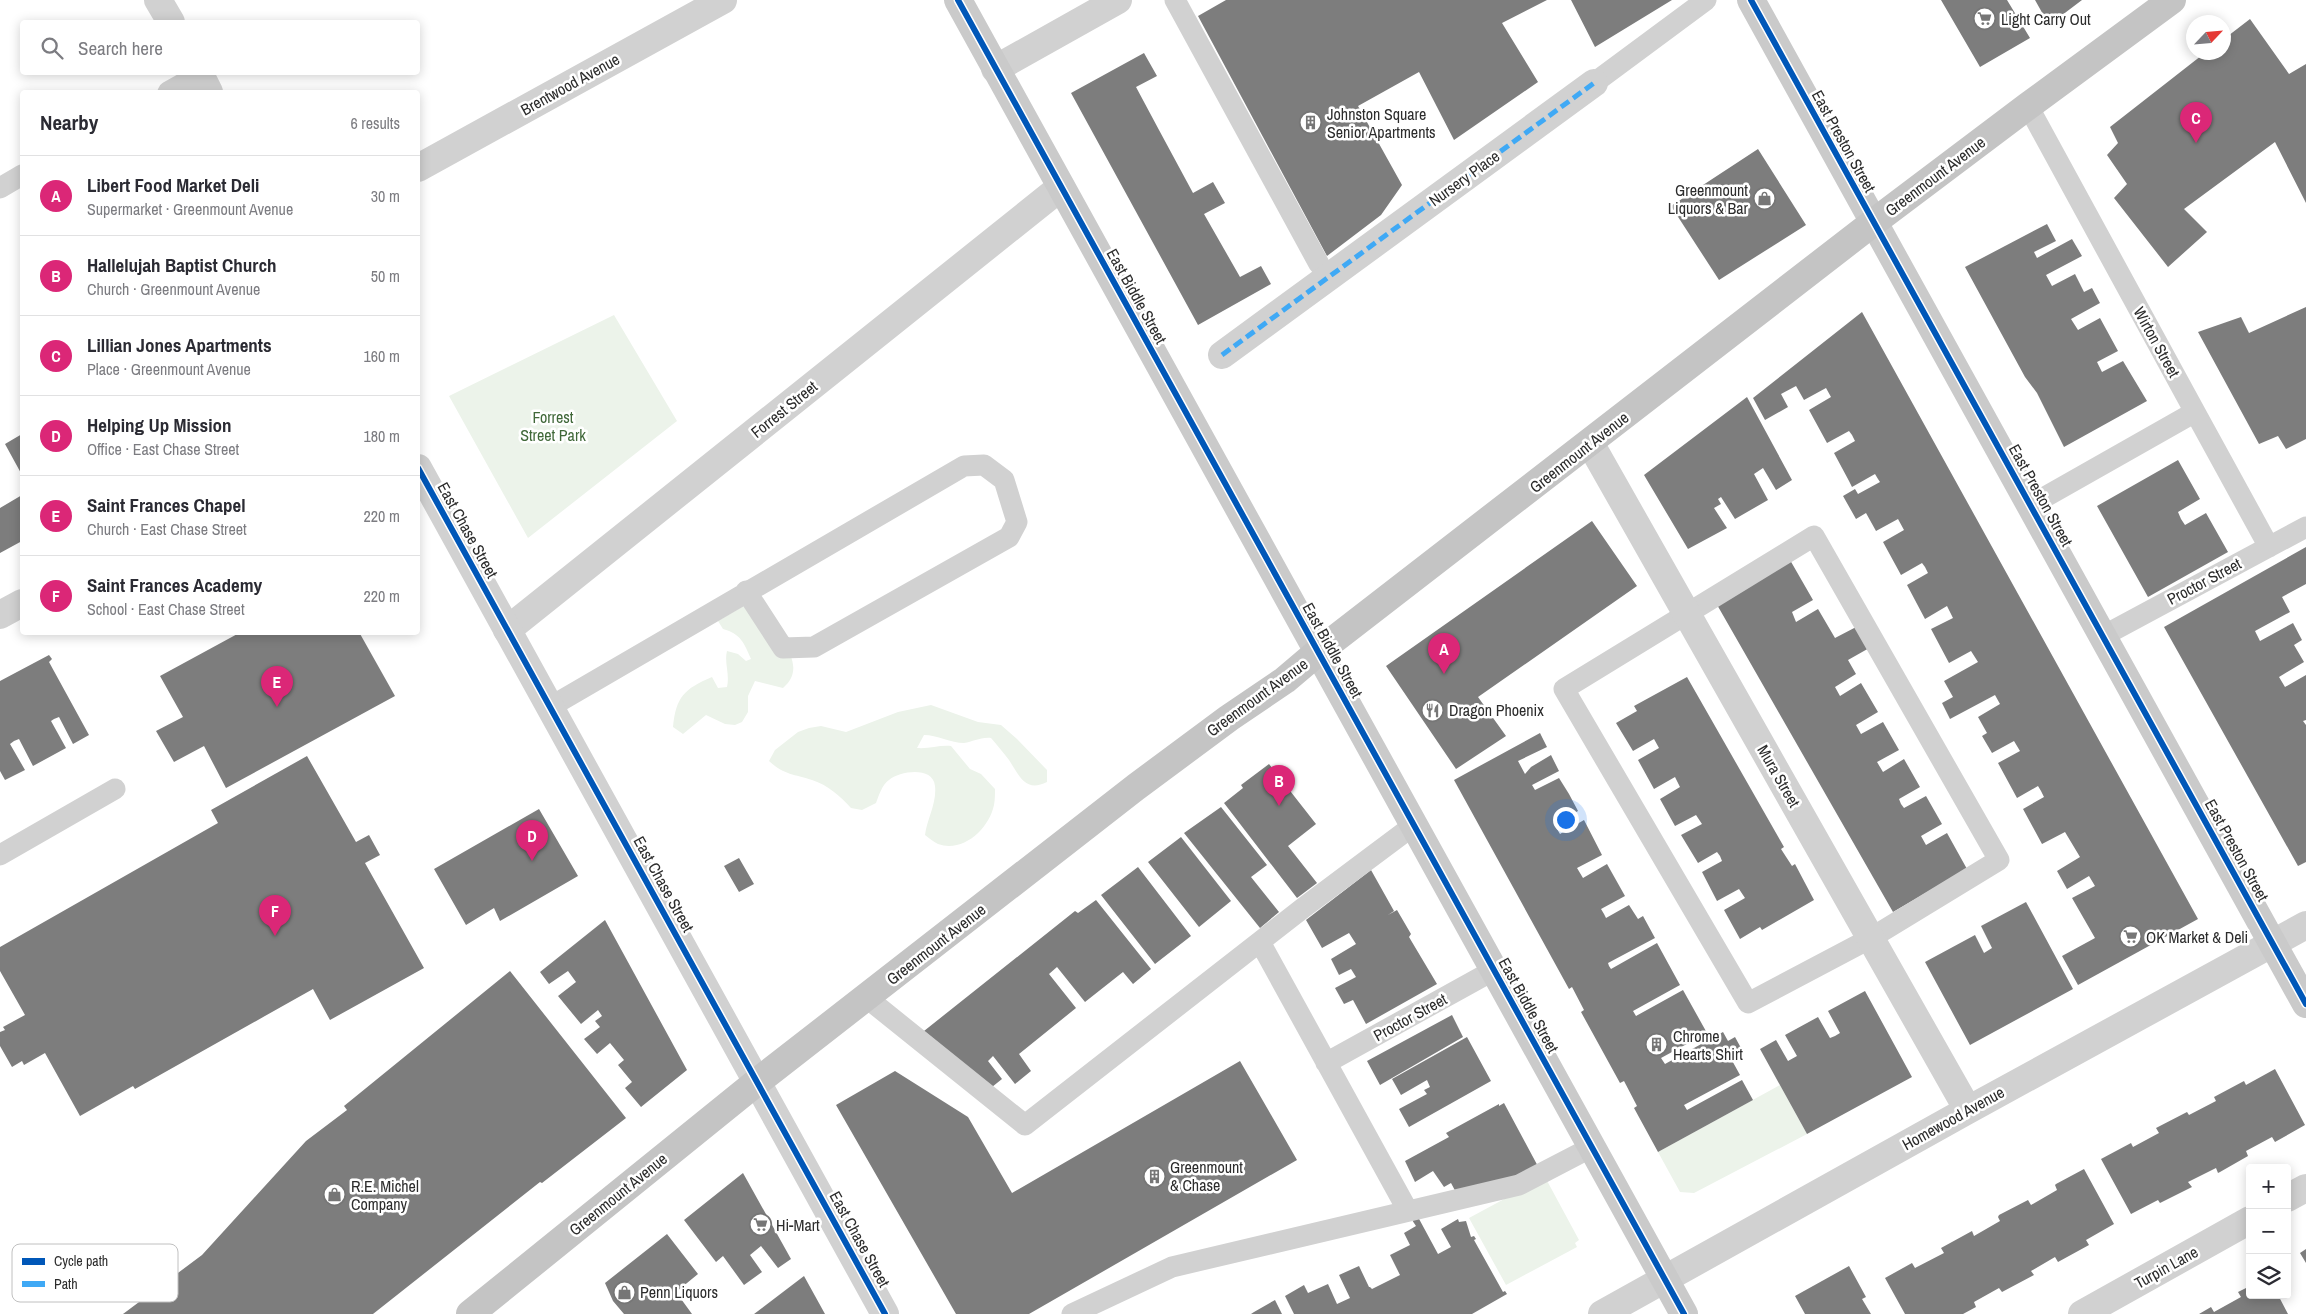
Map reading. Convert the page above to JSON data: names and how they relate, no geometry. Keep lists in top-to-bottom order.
{
  "streets": {
    "main road": ["East Preston Street", "Greenmount Avenue", "East Biddle Street"],
    "street": [
      "Brentwood Avenue",
      "Nursery Place",
      "Forrest Street",
      "East Chase Street",
      "Mura Street",
      "Homewood Avenue",
      "Turpin Lane"
    ],
    "lane": ["Wirton Street", "Proctor Street"]
  },
  "crossings": [
    ["East Preston Street", "Greenmount Avenue"],
    ["East Preston Street", "Proctor Street"],
    ["East Preston Street", "Homewood Avenue"],
    ["Greenmount Avenue", "East Biddle Street"],
    ["Greenmount Avenue", "Wirton Street"],
    ["Greenmount Avenue", "East Chase Street"],
    ["Greenmount Avenue", "Mura Street"],
    ["East Biddle Street", "Forrest Street"],
    ["East Biddle Street", "Proctor Street"],
    ["East Biddle Street", "Homewood Avenue"],
    ["Wirton Street", "Proctor Street"],
    ["Forrest Street", "East Chase Street"],
    ["Mura Street", "Homewood Avenue"]
  ],
  "parks": ["Forrest Street Park"],
  "places": {
    "supermarket": ["Light Carry Out", "OK Market & Deli", "Hi-Mart"],
    "building": ["Johnston Square Senior Apartments", "Chrome Hearts Shirt", "Greenmount & Chase"],
    "shop": ["Greenmount Liquors & Bar", "R.E. Michel Company", "Penn Liquors"],
    "restaurant": ["Dragon Phoenix"]
  },
  "legend": ["Cycle path", "Path"],
  "north": "top right",
  "page": {
    "search": "Search here",
    "heading": ["Nearby", "6 results"],
    "pins": [
      "C",
      "A",
      "E",
      "B",
      "D",
      "F"
    ],
    "list": [
      {
        "mark": "A",
        "name": "Libert Food Market Deli",
        "note": "Supermarket · Greenmount Avenue",
        "value": "30 m"
      },
      {
        "mark": "B",
        "name": "Hallelujah Baptist Church",
        "note": "Church · Greenmount Avenue",
        "value": "50 m"
      },
      {
        "mark": "C",
        "name": "Lillian Jones Apartments",
        "note": "Place · Greenmount Avenue",
        "value": "160 m"
      },
      {
        "mark": "D",
        "name": "Helping Up Mission",
        "note": "Office · East Chase Street",
        "value": "180 m"
      },
      {
        "mark": "E",
        "name": "Saint Frances Chapel",
        "note": "Church · East Chase Street",
        "value": "220 m"
      },
      {
        "mark": "F",
        "name": "Saint Frances Academy",
        "note": "School · East Chase Street",
        "value": "220 m"
      }
    ],
    "map_buttons": ["+", "−"]
  }
}
